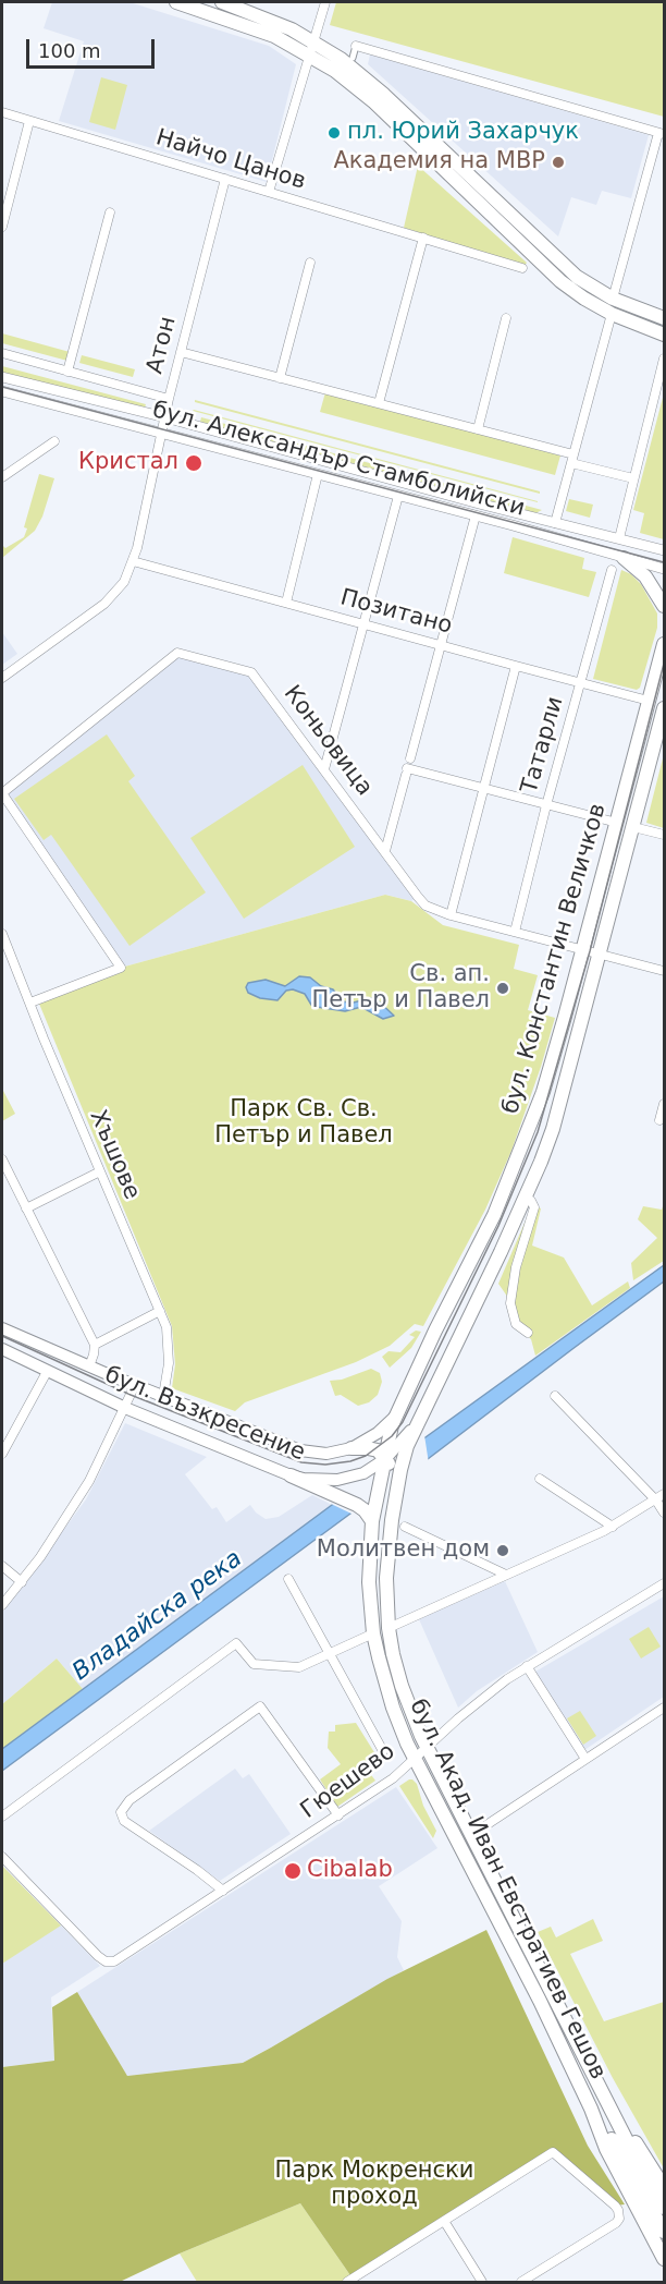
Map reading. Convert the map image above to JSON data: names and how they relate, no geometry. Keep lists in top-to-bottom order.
{
  "streets": {
    "main road": ["бул. Константин Величков", "бул. Възкресение", "бул. Акад. Иван Евстратиев Гешов"],
    "street": [
      "Найчо Цанов",
      "Атон",
      "бул. Александър Стамболийски",
      "Позитано",
      "Коньовица",
      "Татарли",
      "Хъшове",
      "Гюешево"
    ]
  },
  "crossings": [
    ["Найчо Цанов", "Атон"],
    ["Атон", "бул. Александър Стамболийски"],
    ["Атон", "Позитано"],
    ["Позитано", "Татарли"],
    ["Позитано", "бул. Константин Величков"],
    ["бул. Константин Величков", "бул. Възкресение"],
    ["бул. Константин Величков", "бул. Акад. Иван Евстратиев Гешов"],
    ["Хъшове", "бул. Възкресение"],
    ["бул. Възкресение", "бул. Акад. Иван Евстратиев Гешов"],
    ["Гюешево", "бул. Акад. Иван Евстратиев Гешов"]
  ],
  "water": ["Владайска река"],
  "parks": ["Парк Св. Св. Петър и Павел", "Парк Мокренски проход"],
  "places": [
    "пл. Юрий Захарчук",
    "Академия на МВР",
    "Кристал",
    "Св. ап. Петър и Павел",
    "Молитвен дом",
    "Cibalab"
  ],
  "scale_bar": "100 m"
}
